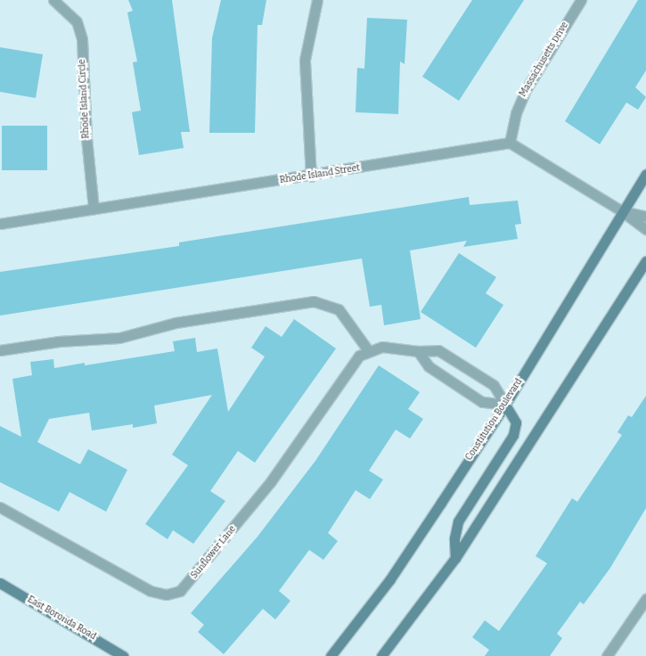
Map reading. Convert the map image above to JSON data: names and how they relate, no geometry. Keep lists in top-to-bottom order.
{
  "streets": {
    "main road": ["Constitution Boulevard", "East Boronda Road"],
    "street": [
      "Massachusetts Drive",
      "Rhode Island Circle",
      "Rhode Island Street",
      "Sunflower Lane"
    ]
  },
  "crossings": [
    ["Massachusetts Drive", "Rhode Island Street"],
    ["Rhode Island Circle", "Rhode Island Street"],
    ["Constitution Boulevard", "Sunflower Lane"]
  ]
}
